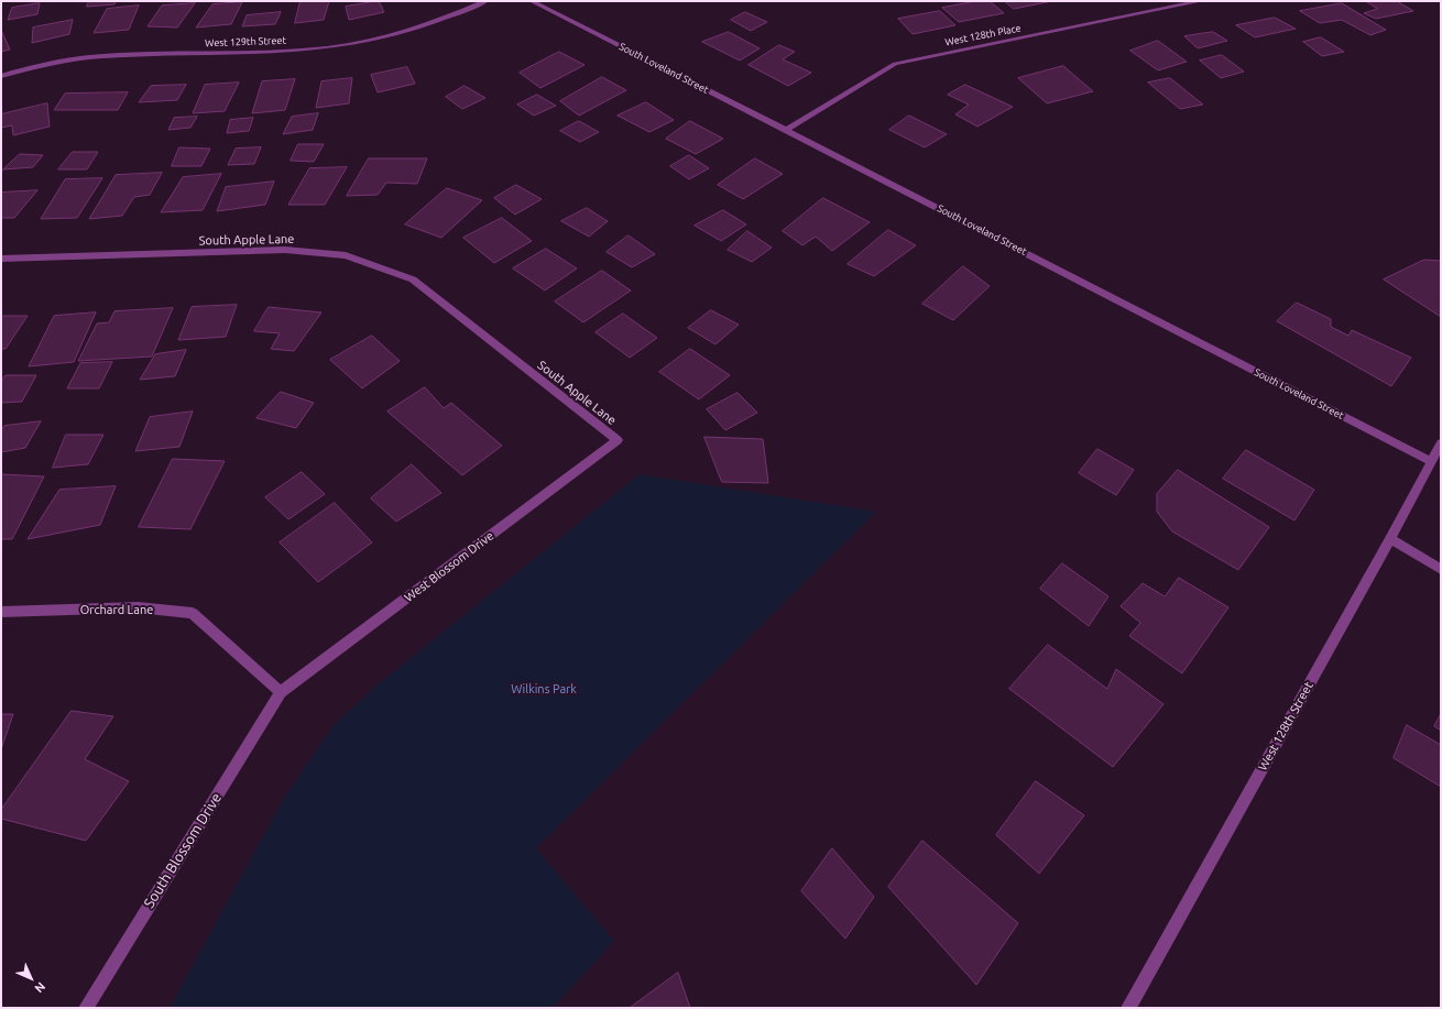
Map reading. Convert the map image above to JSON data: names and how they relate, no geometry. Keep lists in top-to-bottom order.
{
  "streets": {
    "street": [
      "West 128th Place",
      "West 129th Street",
      "South Loveland Street",
      "South Apple Lane",
      "West Blossom Drive",
      "Orchard Lane",
      "West 128th Street",
      "South Blossom Drive"
    ]
  },
  "crossings": [
    ["West 128th Place", "South Loveland Street"],
    ["South Loveland Street", "West 128th Street"],
    ["South Apple Lane", "West Blossom Drive"],
    ["West Blossom Drive", "Orchard Lane"],
    ["West Blossom Drive", "South Blossom Drive"],
    ["Orchard Lane", "South Blossom Drive"]
  ],
  "parks": ["Wilkins Park"],
  "north": "bottom right"
}
